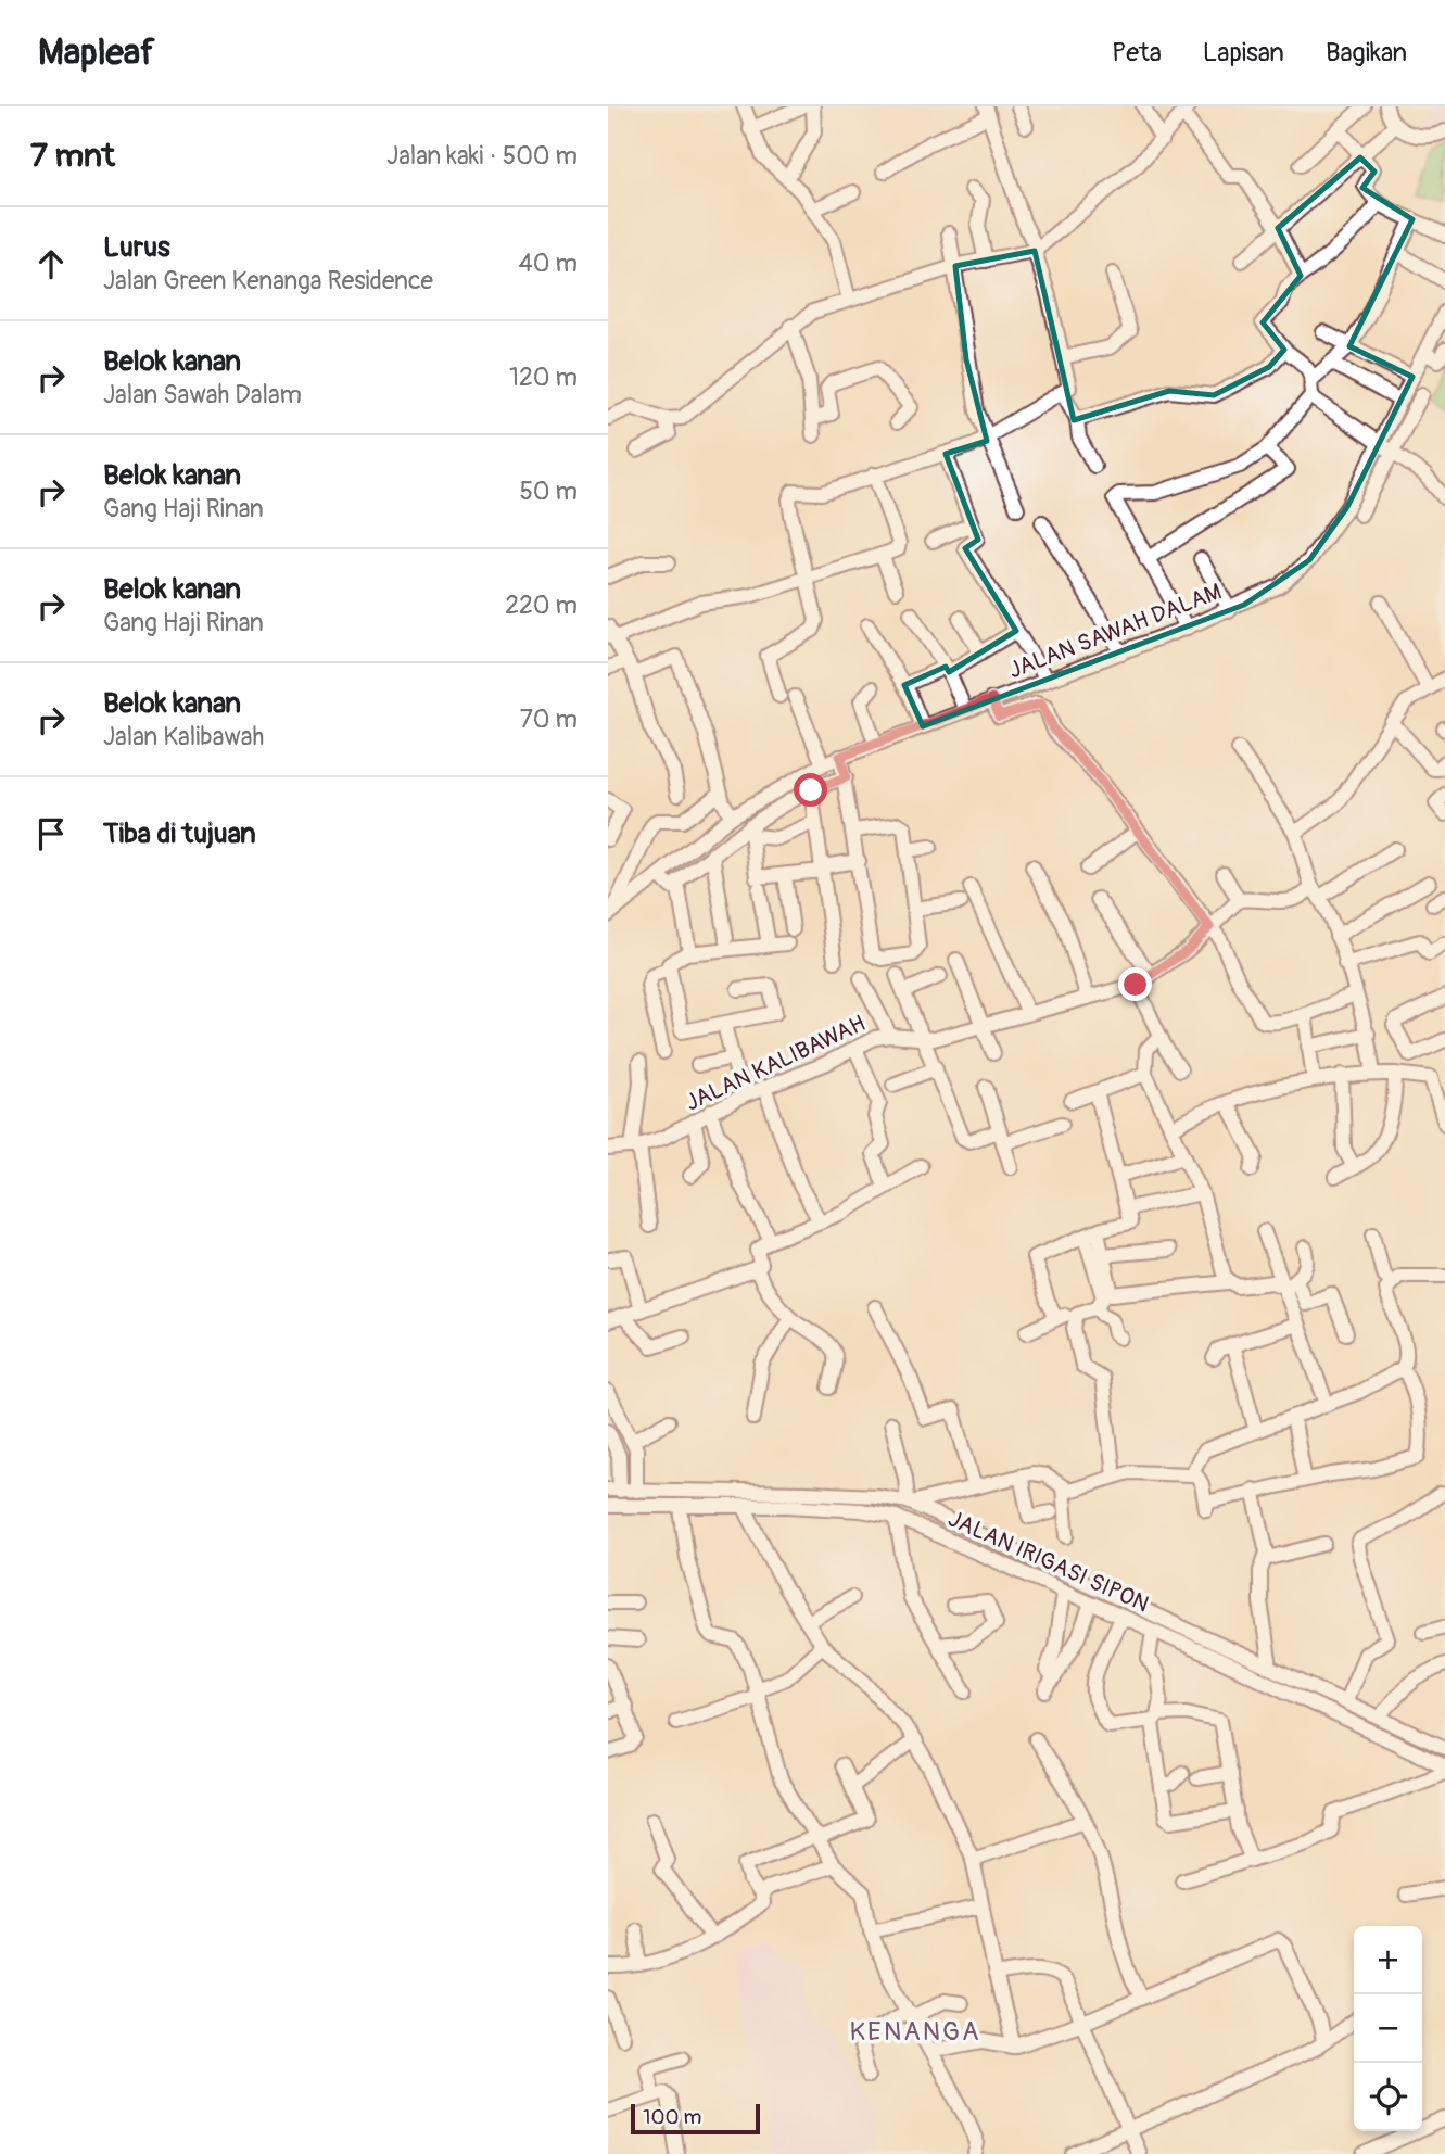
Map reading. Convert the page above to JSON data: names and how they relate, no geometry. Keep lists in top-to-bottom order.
{
  "streets": {
    "street": ["JALAN SAWAH DALAM", "JALAN KALIBAWAH", "JALAN IRIGASI SIPON"]
  },
  "districts": ["KENANGA"],
  "scale_bar": "100 m",
  "page": {
    "header": "Mapleaf",
    "nav": ["Peta", "Lapisan", "Bagikan"],
    "heading": ["7 mnt", "Jalan kaki · 500 m"],
    "list": [
      ["Lurus", "Jalan Green Kenanga Residence", "40 m"],
      ["Belok kanan", "Jalan Sawah Dalam", "120 m"],
      ["Belok kanan", "Gang Haji Rinan", "50 m"],
      ["Belok kanan", "Gang Haji Rinan", "220 m"],
      ["Belok kanan", "Jalan Kalibawah", "70 m"],
      "Tiba di tujuan"
    ],
    "map_buttons": ["+", "−"],
    "scale": "100 m"
  }
}
